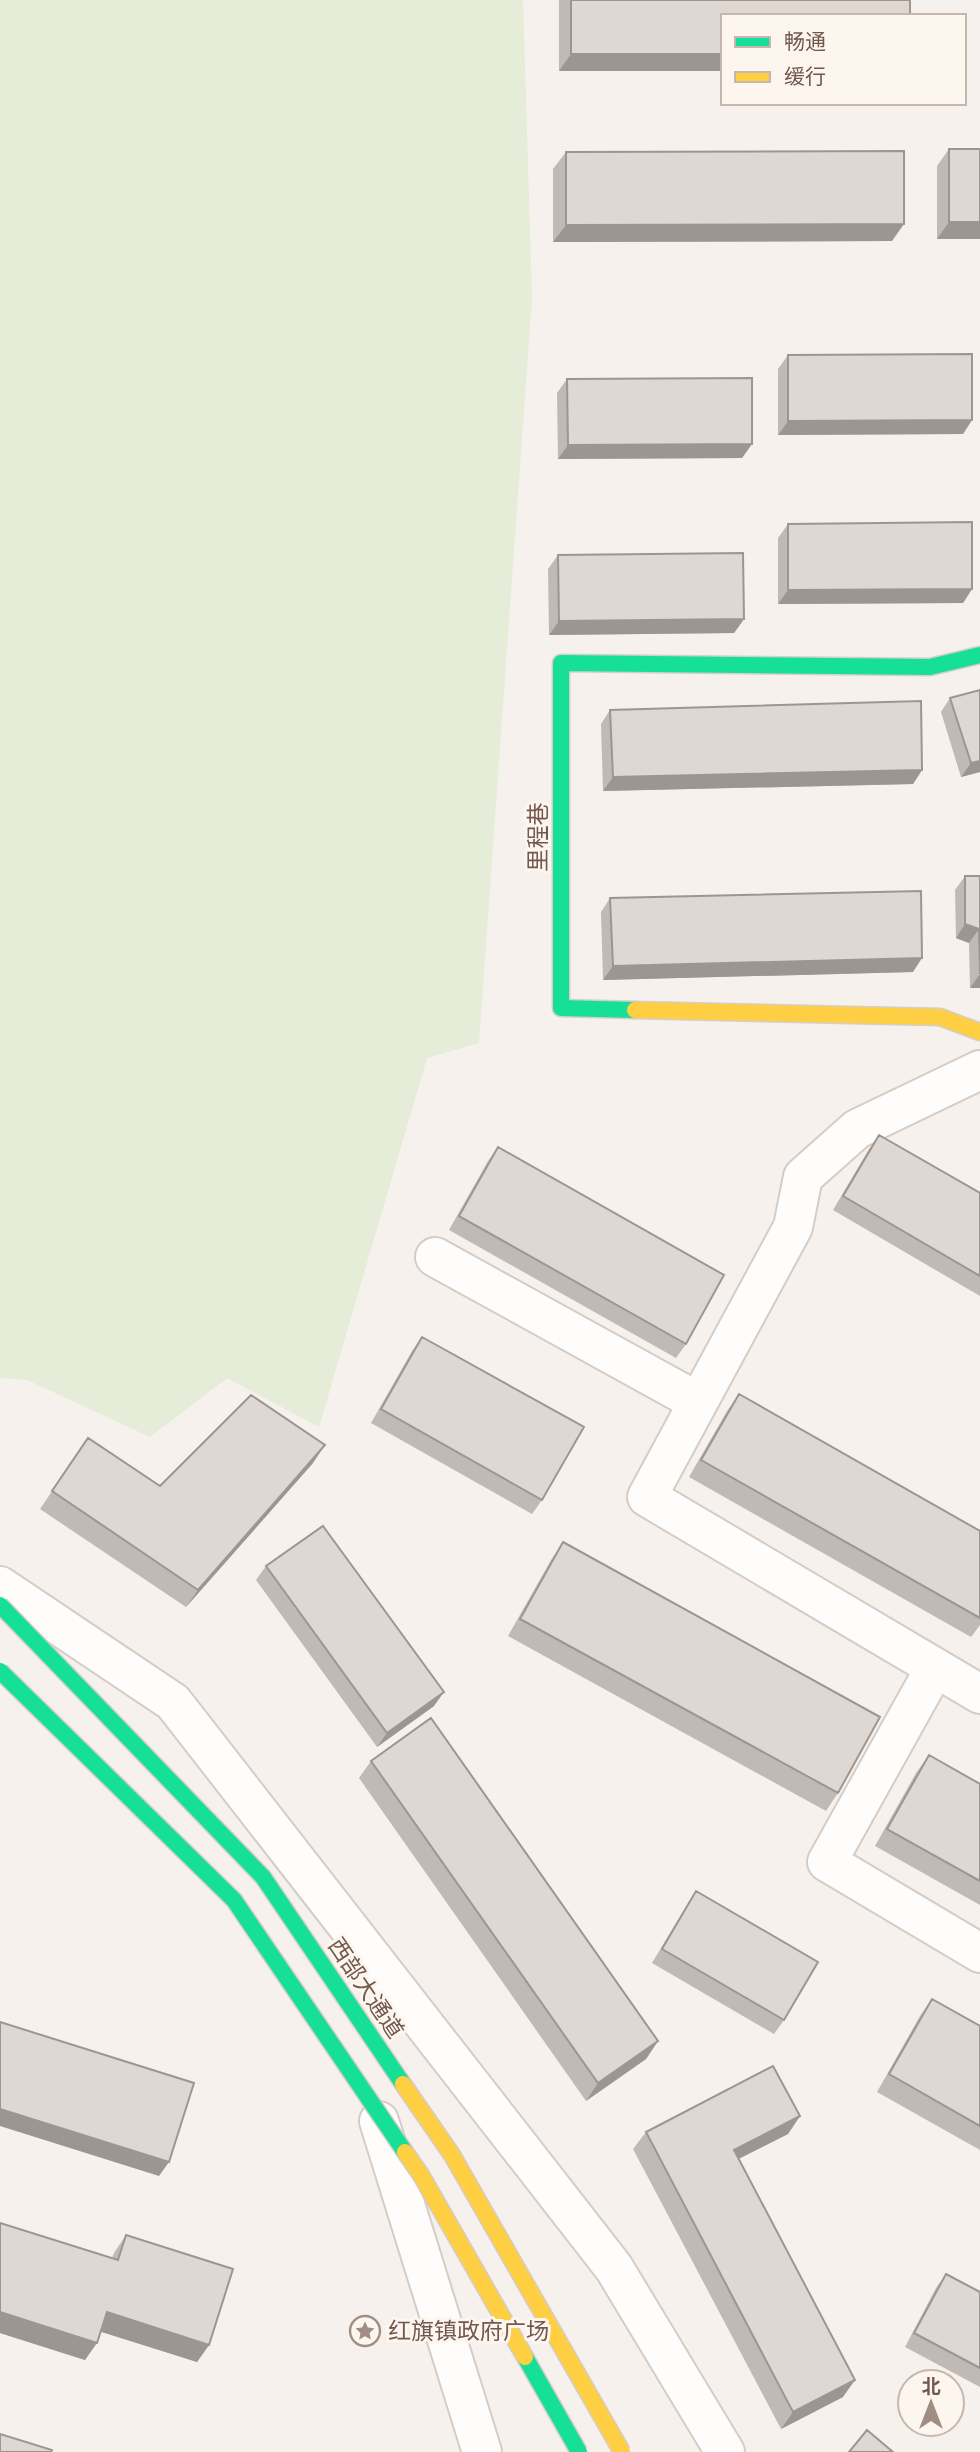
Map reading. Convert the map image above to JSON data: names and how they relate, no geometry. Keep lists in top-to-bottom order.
{
  "streets": {
    "main road": ["里程巷", "西部大通道"]
  },
  "places": {
    "place": ["红旗镇政府广场"]
  },
  "legend": ["畅通", "缓行"],
  "north": "top"
}
